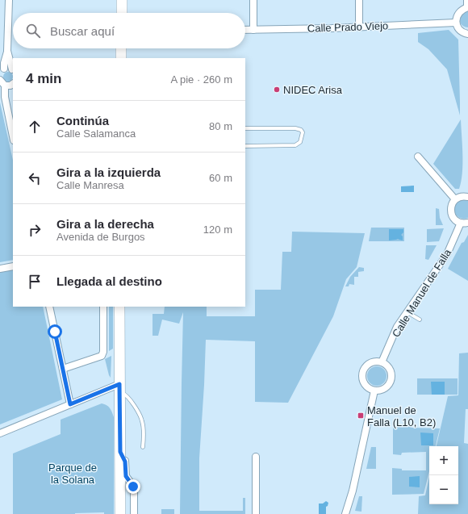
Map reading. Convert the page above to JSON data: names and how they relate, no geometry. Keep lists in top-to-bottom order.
{
  "streets": {
    "street": ["Calle Prado Viejo", "Calle Manuel de Falla"]
  },
  "parks": ["Parque de la Solana"],
  "places": {
    "other": ["NIDEC Arisa"],
    "transit": ["Manuel de Falla (L10, B2)"]
  },
  "page": {
    "search": "Buscar aquí",
    "heading": ["4 min", "A pie · 260 m"],
    "list": [
      ["Continúa", "Calle Salamanca", "80 m"],
      ["Gira a la izquierda", "Calle Manresa", "60 m"],
      ["Gira a la derecha", "Avenida de Burgos", "120 m"],
      "Llegada al destino"
    ],
    "map_buttons": ["+", "−"]
  }
}
